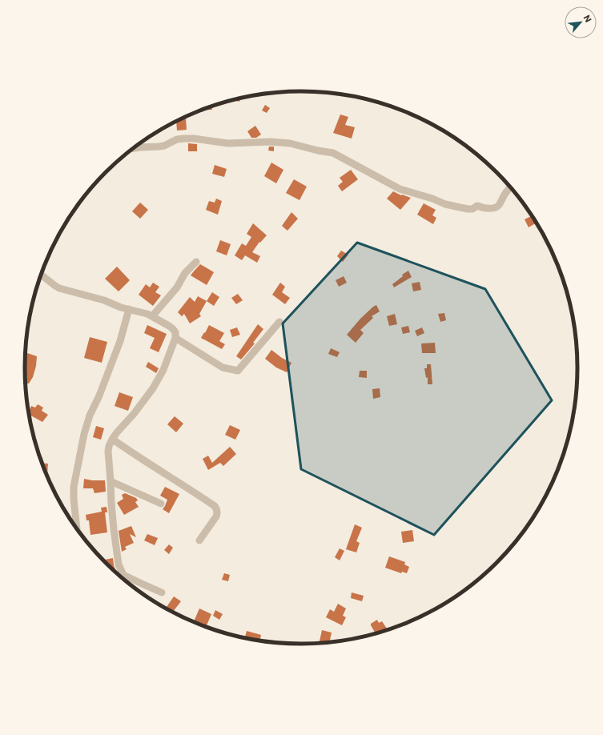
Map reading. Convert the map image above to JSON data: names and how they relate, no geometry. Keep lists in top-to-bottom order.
{
  "north": "top right"
}
